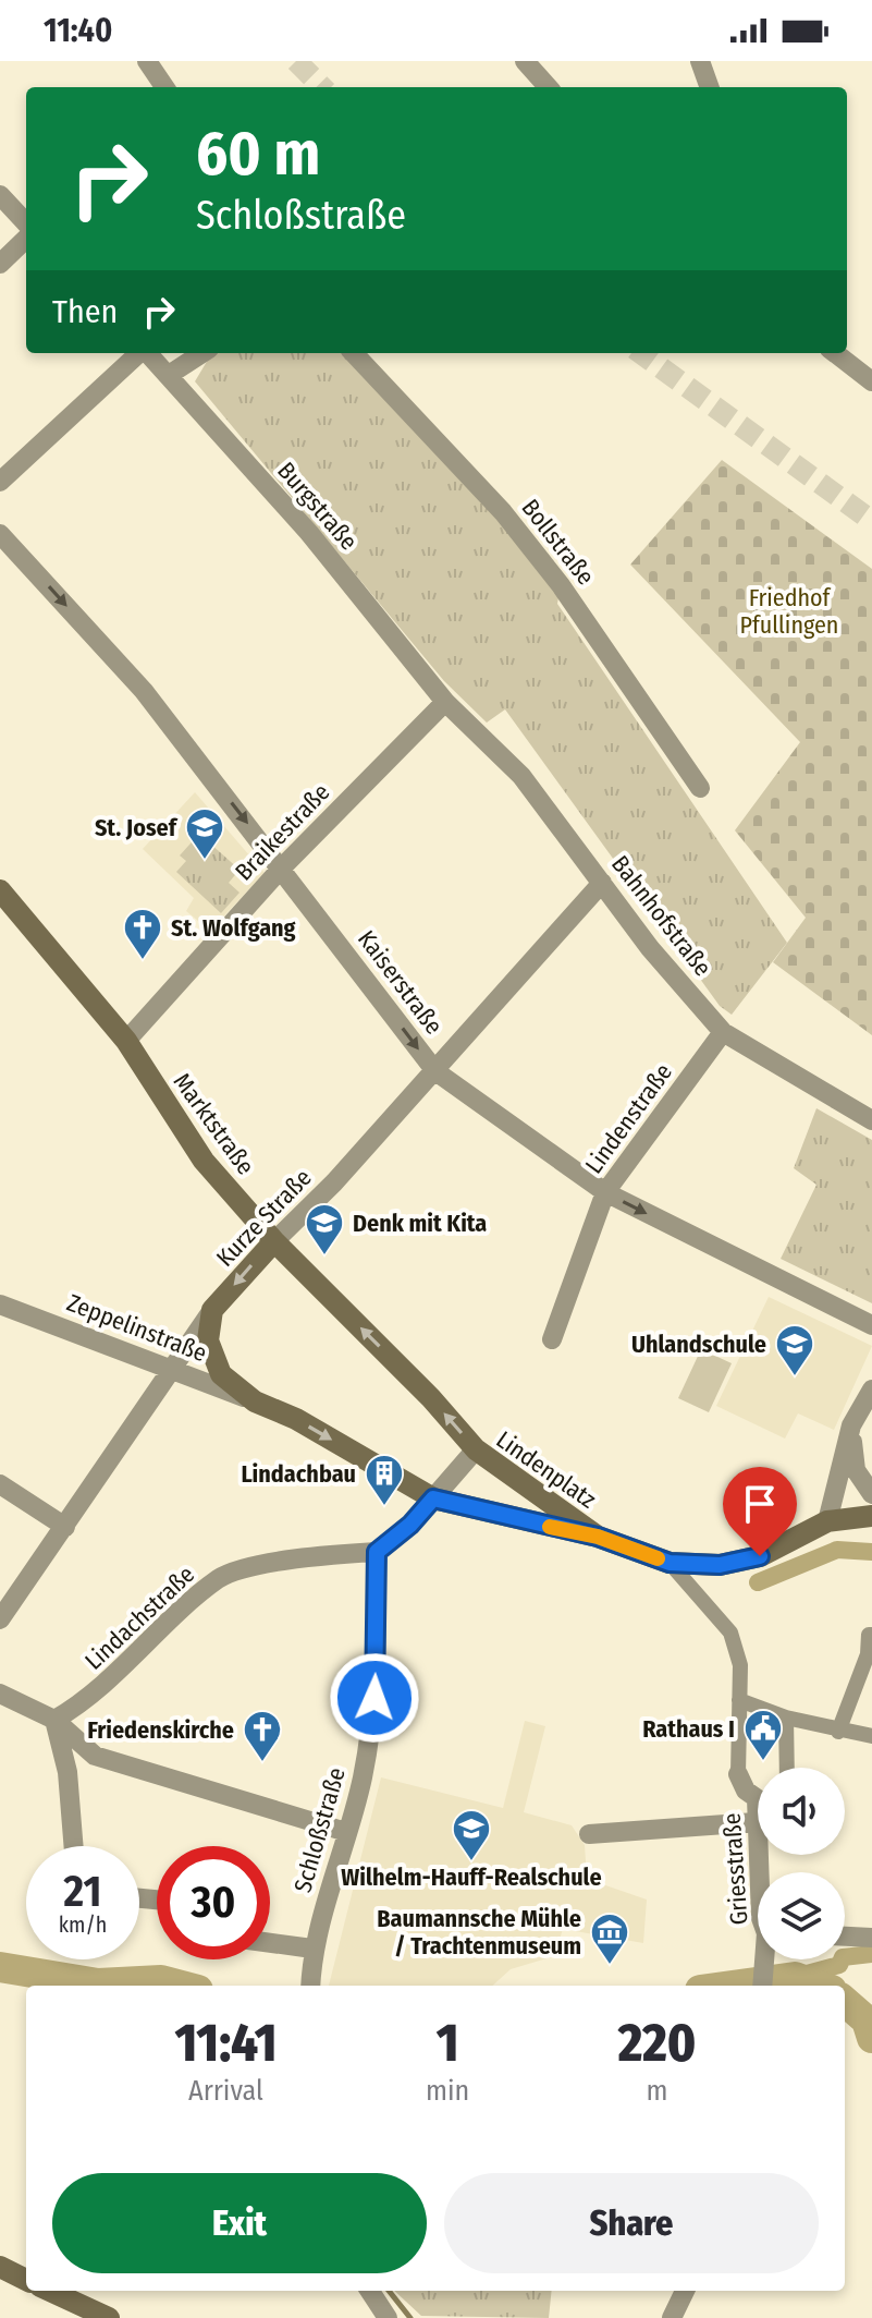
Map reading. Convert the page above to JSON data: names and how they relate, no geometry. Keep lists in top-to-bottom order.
{
  "streets": {
    "main road": [
      "Marktstraße",
      "Kurze Straße",
      "Zeppelinstraße",
      "Lindenplatz"
    ],
    "street": [
      "Burgstraße",
      "Bollstraße",
      "Braikestraße",
      "Bahnhofstraße",
      "Kaiserstraße",
      "Lindenstraße",
      "Lindachstraße",
      "Schloßstraße",
      "Griesstraße"
    ]
  },
  "crossings": [
    ["Burgstraße", "Braikestraße"],
    ["Burgstraße", "Bahnhofstraße"],
    ["Braikestraße", "Bahnhofstraße"],
    ["Braikestraße", "Kaiserstraße"],
    ["Braikestraße", "Marktstraße"],
    ["Bahnhofstraße", "Lindenstraße"],
    ["Bahnhofstraße", "Kurze Straße"],
    ["Kaiserstraße", "Lindenstraße"],
    ["Kaiserstraße", "Kurze Straße"],
    ["Marktstraße", "Kurze Straße"],
    ["Marktstraße", "Lindenplatz"],
    ["Kurze Straße", "Zeppelinstraße"],
    ["Zeppelinstraße", "Lindenplatz"],
    ["Lindenplatz", "Griesstraße"],
    ["Lindachstraße", "Schloßstraße"]
  ],
  "one_way": ["Kaiserstraße", "Marktstraße"],
  "parks": ["Friedhof Pfullingen"],
  "places": {
    "school or university": [
      "St. Josef",
      "Denk mit Kita",
      "Uhlandschule",
      "Wilhelm-Hauff-Realschule"
    ],
    "church": ["St. Wolfgang", "Friedenskirche"],
    "building": ["Lindachbau"],
    "public building": ["Rathaus I"],
    "museum": ["Baumannsche Mühle / Trachtenmuseum"]
  },
  "page": {
    "status": "11:40",
    "turn": ["60 m", "Schloßstraße"],
    "then": "Then",
    "speed": "21 km/h",
    "limit": "30",
    "eta": [
      "11:41",
      "Arrival",
      "1",
      "min",
      "220",
      "m"
    ],
    "buttons": ["Exit", "Share"]
  }
}
